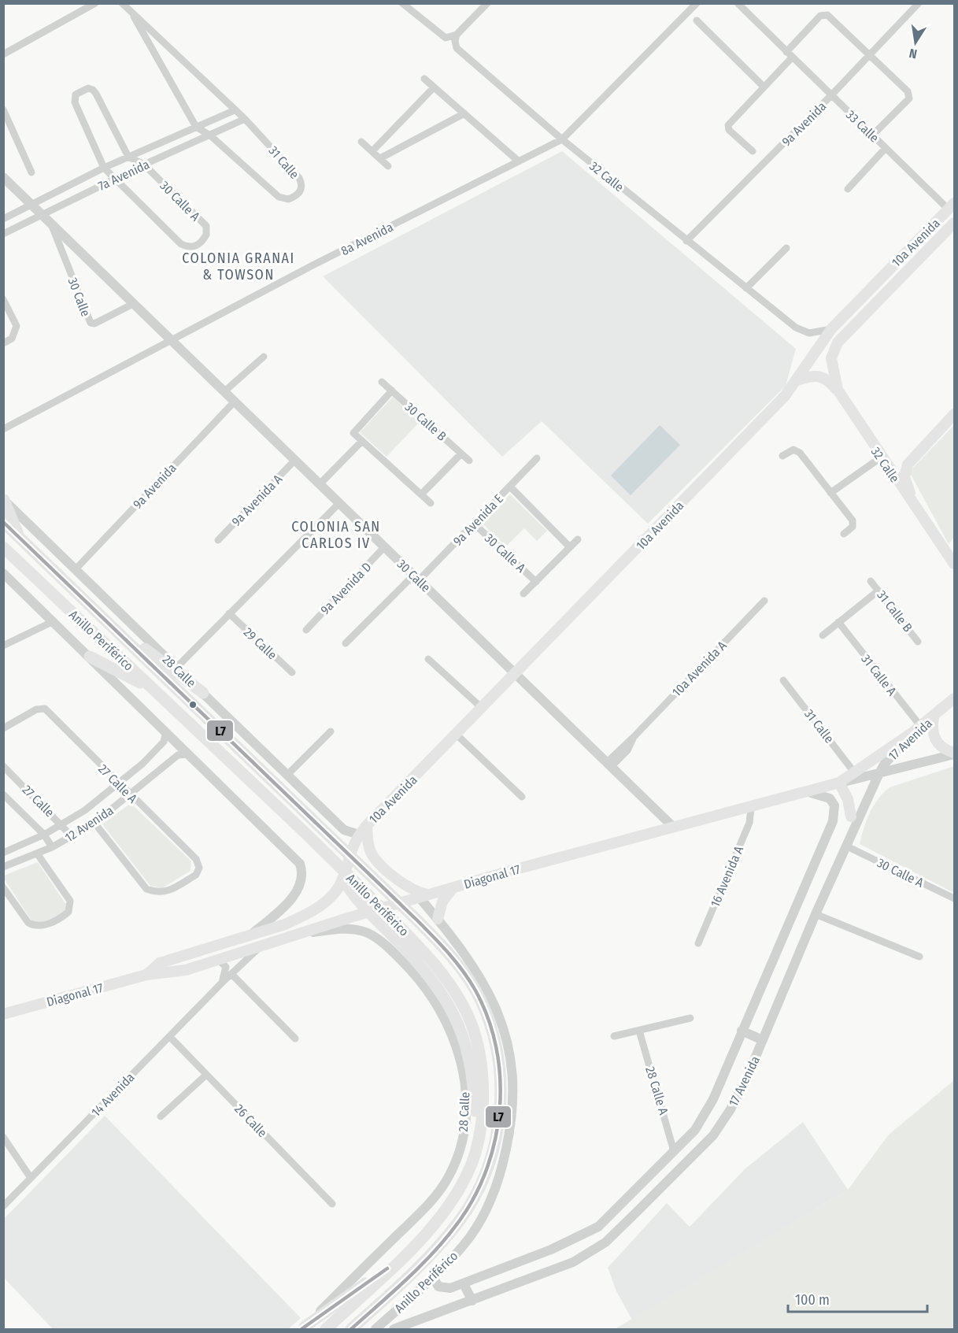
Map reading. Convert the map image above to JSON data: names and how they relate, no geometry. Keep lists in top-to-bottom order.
{
  "streets": {
    "highway": ["Anillo Periférico"],
    "main road": [
      "32 Calle",
      "10a Avenida",
      "17 Avenida",
      "Diagonal 17"
    ],
    "street": [
      "9a Avenida",
      "33 Calle",
      "31 Calle",
      "7a Avenida",
      "30 Calle A",
      "8a Avenida",
      "30 Calle",
      "30 Calle B",
      "9a Avenida A",
      "9a Avenida E",
      "9a Avenida D",
      "31 Calle B",
      "29 Calle",
      "10a Avenida A",
      "28 Calle",
      "31 Calle A",
      "27 Calle A",
      "27 Calle",
      "12 Avenida",
      "16 Avenida A",
      "28 Calle A",
      "14 Avenida",
      "26 Calle"
    ]
  },
  "crossings": [
    ["9a Avenida", "33 Calle"],
    ["9a Avenida", "32 Calle"],
    ["9a Avenida", "30 Calle"],
    ["9a Avenida", "28 Calle"],
    ["33 Calle", "10a Avenida"],
    ["31 Calle", "7a Avenida"],
    ["31 Calle", "Diagonal 17"],
    ["7a Avenida", "30 Calle A"],
    ["7a Avenida", "30 Calle"],
    ["32 Calle", "8a Avenida"],
    ["32 Calle", "10a Avenida"],
    ["30 Calle A", "9a Avenida E"],
    ["30 Calle A", "17 Avenida"],
    ["8a Avenida", "30 Calle"],
    ["10a Avenida", "30 Calle"],
    ["10a Avenida", "28 Calle"],
    ["10a Avenida", "Diagonal 17"],
    ["30 Calle", "9a Avenida A"],
    ["30 Calle", "9a Avenida E"],
    ["30 Calle", "9a Avenida D"],
    ["30 Calle", "10a Avenida A"],
    ["30 Calle", "Diagonal 17"],
    ["Anillo Periférico", "17 Avenida"],
    ["Anillo Periférico", "Diagonal 17"],
    ["28 Calle", "Diagonal 17"],
    ["31 Calle A", "17 Avenida"],
    ["31 Calle A", "Diagonal 17"],
    ["17 Avenida", "Diagonal 17"],
    ["17 Avenida", "28 Calle A"],
    ["27 Calle A", "12 Avenida"],
    ["27 Calle", "12 Avenida"],
    ["Diagonal 17", "16 Avenida A"],
    ["Diagonal 17", "14 Avenida"],
    ["14 Avenida", "26 Calle"]
  ],
  "districts": ["COLONIA GRANAI & TOWSON", "COLONIA SAN CARLOS IV"],
  "lines": ["transit line L7"],
  "scale_bar": "100 m",
  "north": "bottom"
}
